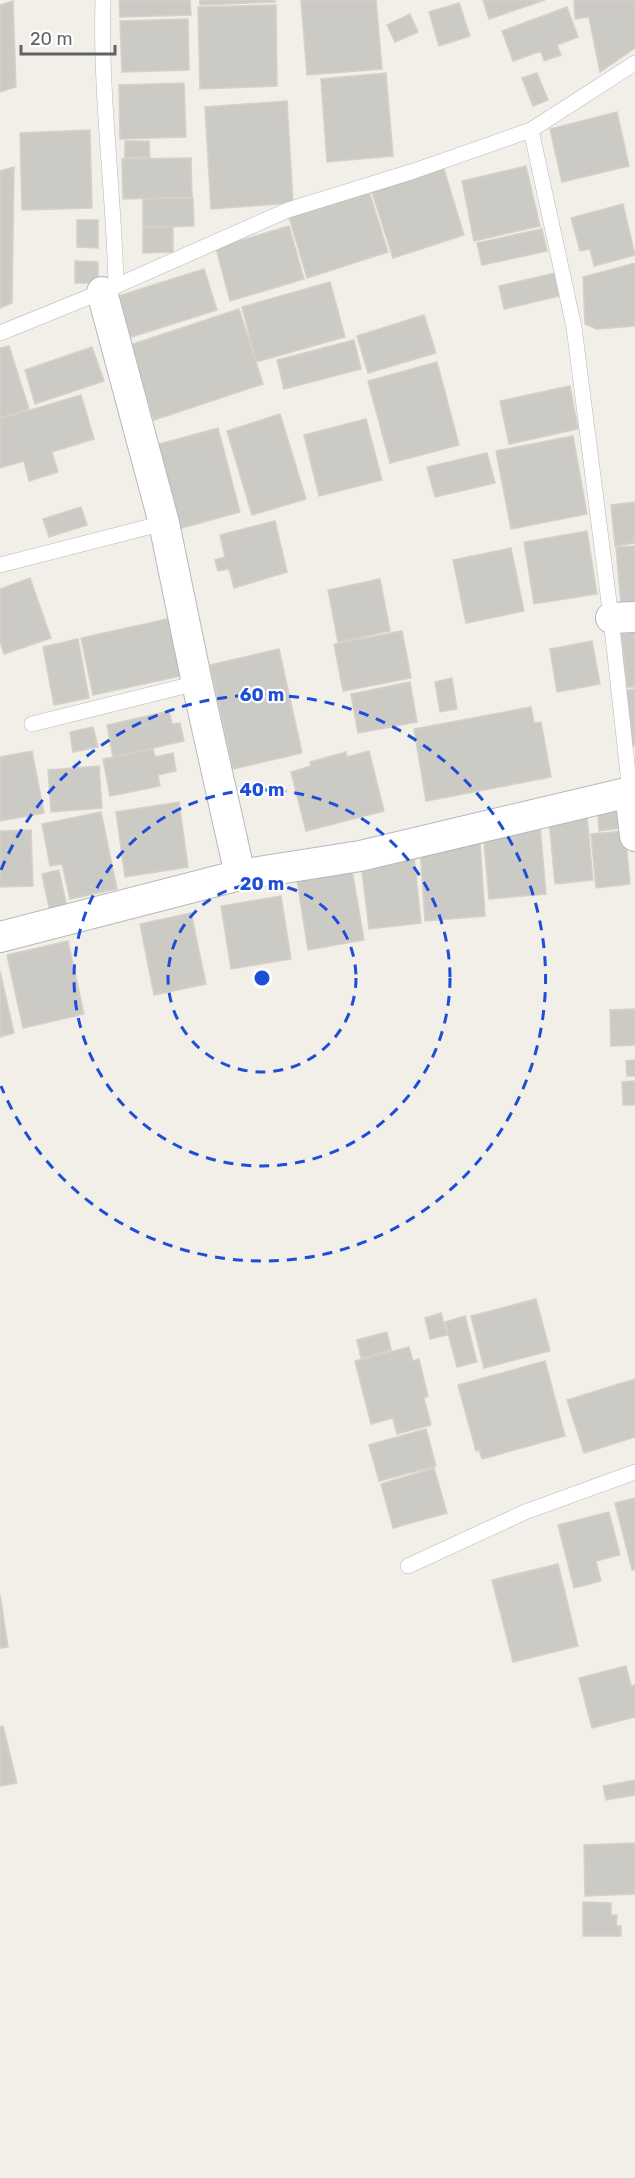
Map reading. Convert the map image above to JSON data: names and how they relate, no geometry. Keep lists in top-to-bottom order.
{
  "scale_bar": "20 m",
  "rings": ["60 m", "40 m", "20 m"]
}
